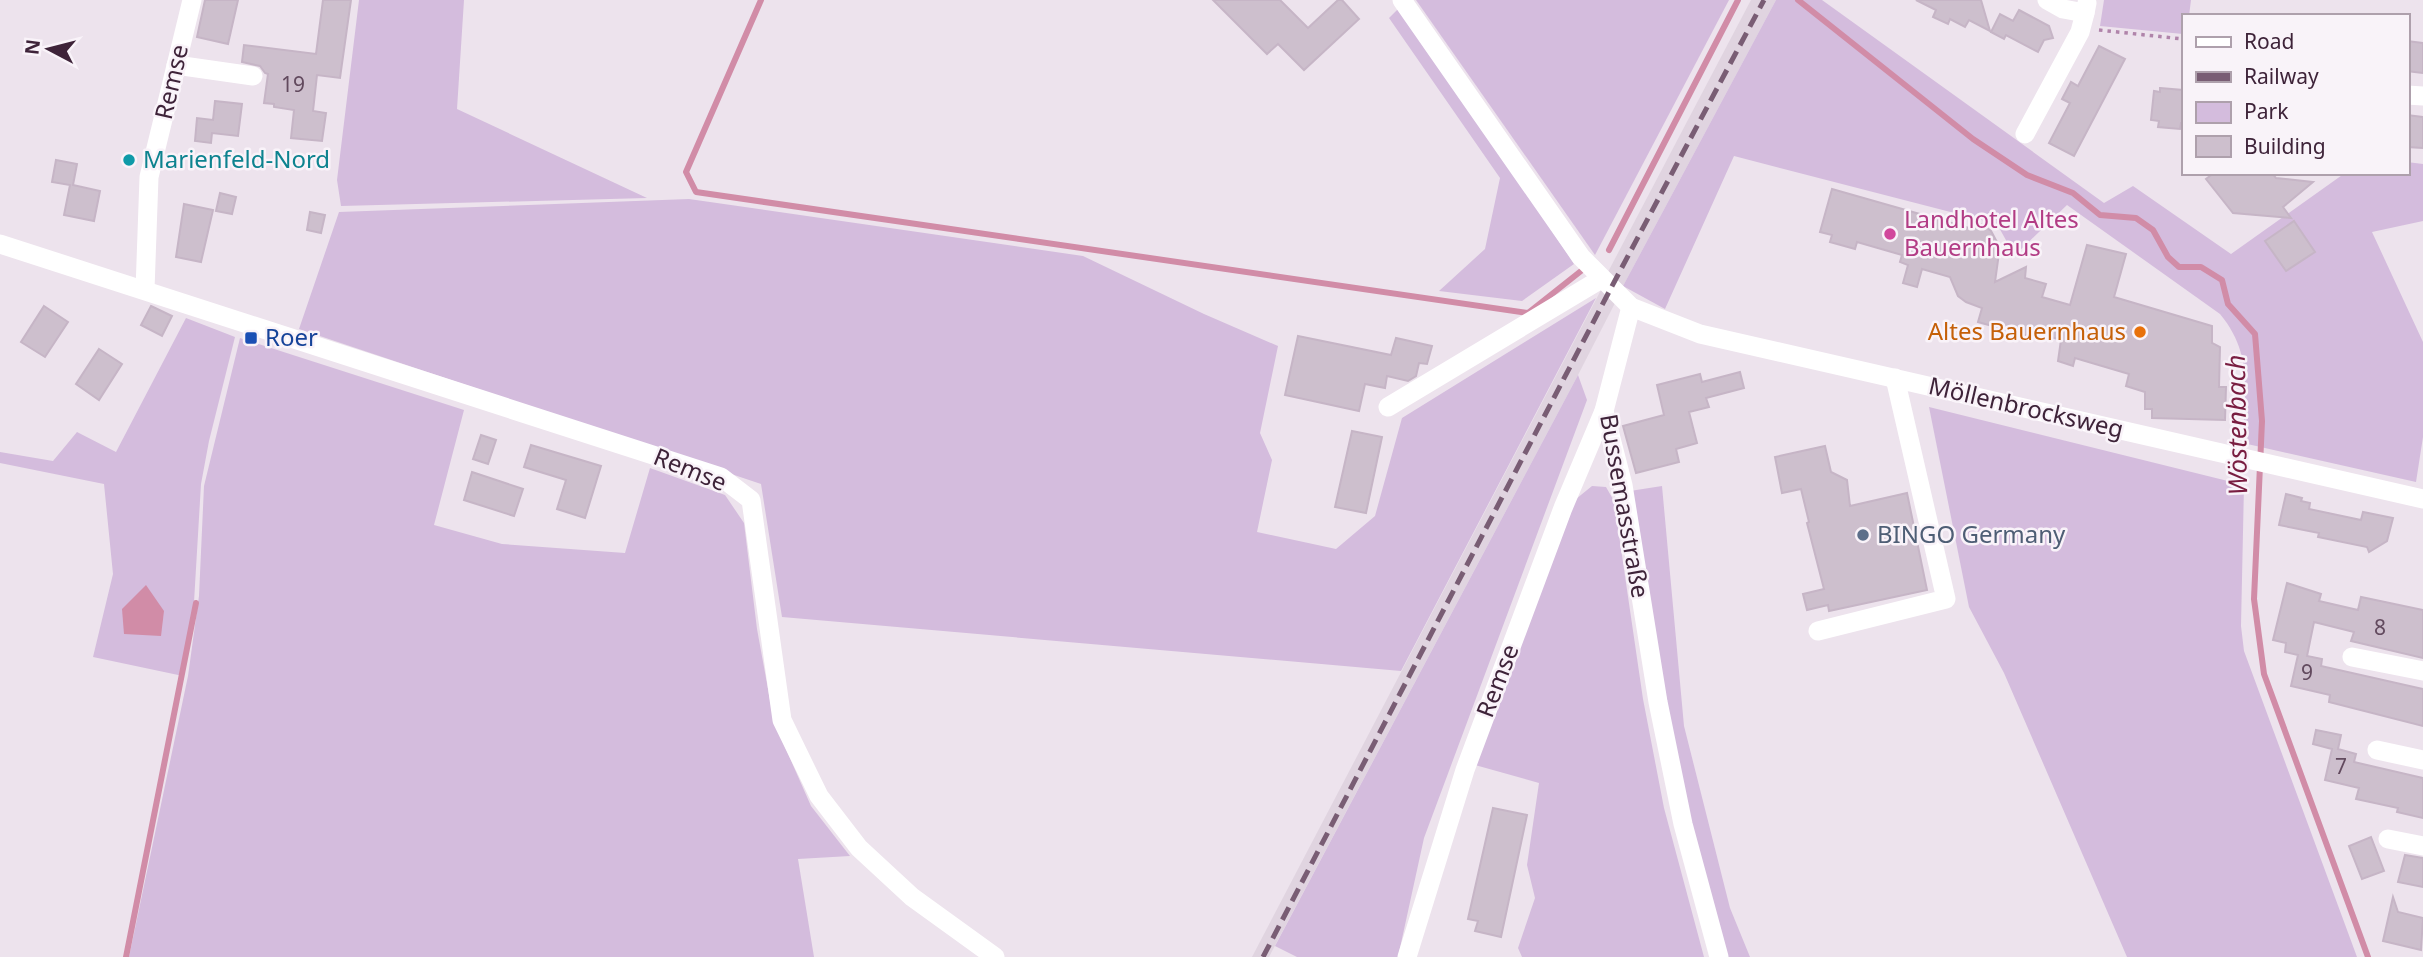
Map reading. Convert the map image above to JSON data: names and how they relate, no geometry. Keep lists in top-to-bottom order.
{
  "streets": {
    "street": ["Remse", "Möllenbrocksweg", "Bussemasstraße"]
  },
  "crossings": [
    ["Remse", "Bussemasstraße"],
    ["Möllenbrocksweg", "Bussemasstraße"]
  ],
  "water": ["Wöstenbach"],
  "places": {
    "other": [
      "Marienfeld-Nord",
      "Landhotel Altes Bauernhaus",
      "Altes Bauernhaus",
      "BINGO Germany"
    ],
    "transit": ["Roer"]
  },
  "house_numbers": [
    "19",
    "8",
    "9",
    "7"
  ],
  "legend": [
    "Road",
    "Railway",
    "Park",
    "Building"
  ],
  "north": "left"
}
